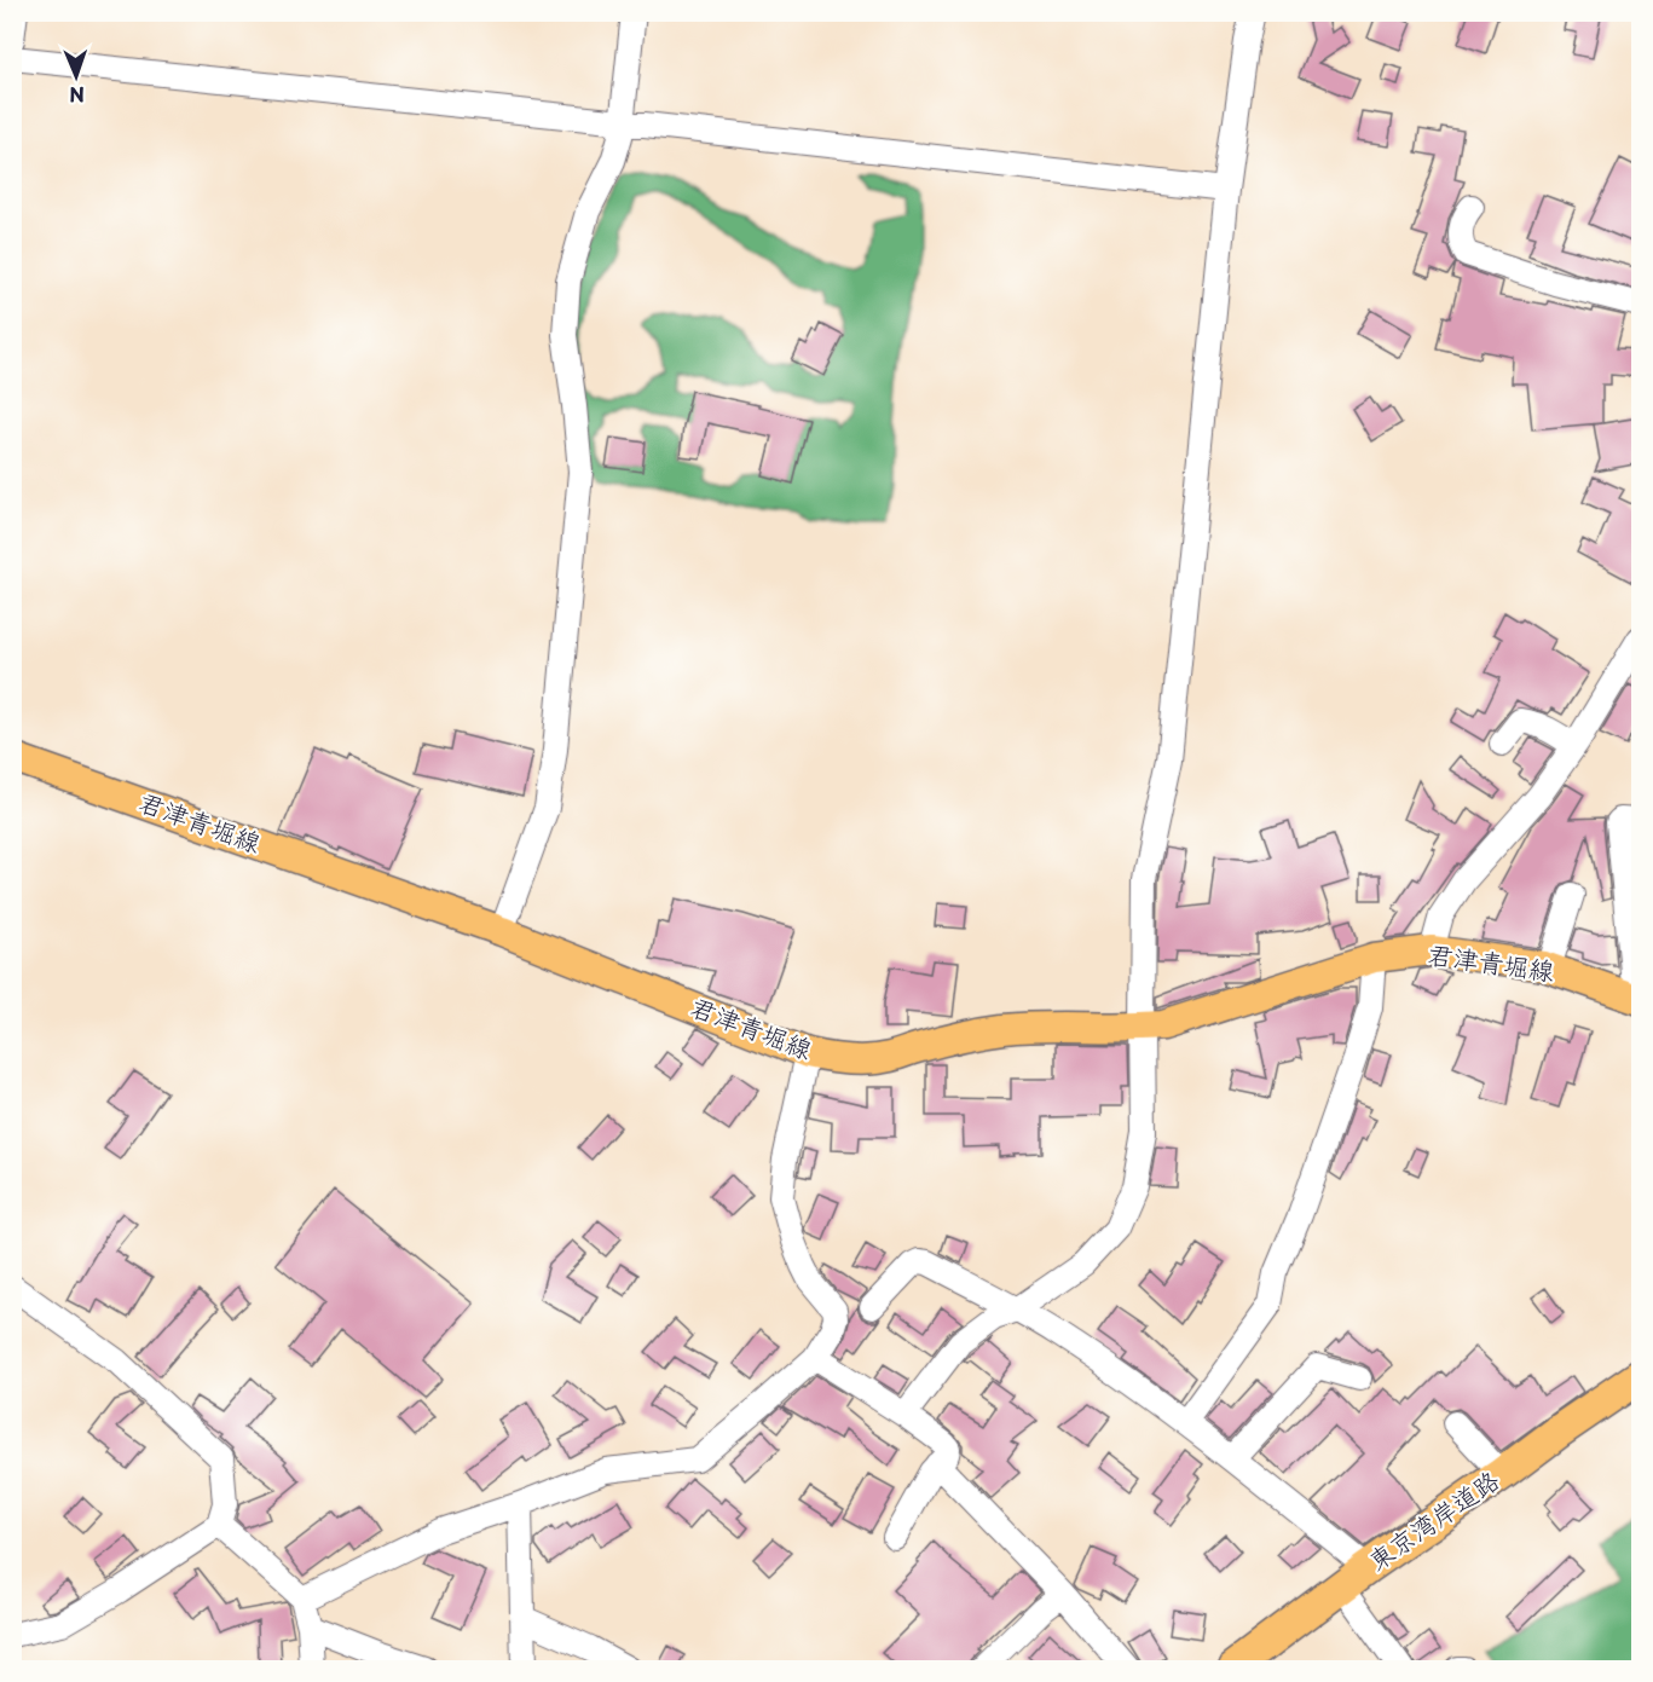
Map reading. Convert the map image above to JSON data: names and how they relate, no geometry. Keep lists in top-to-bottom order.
{
  "streets": {
    "highway": ["東京湾岸道路"],
    "main road": ["君津青堀線"]
  },
  "north": "bottom"
}
